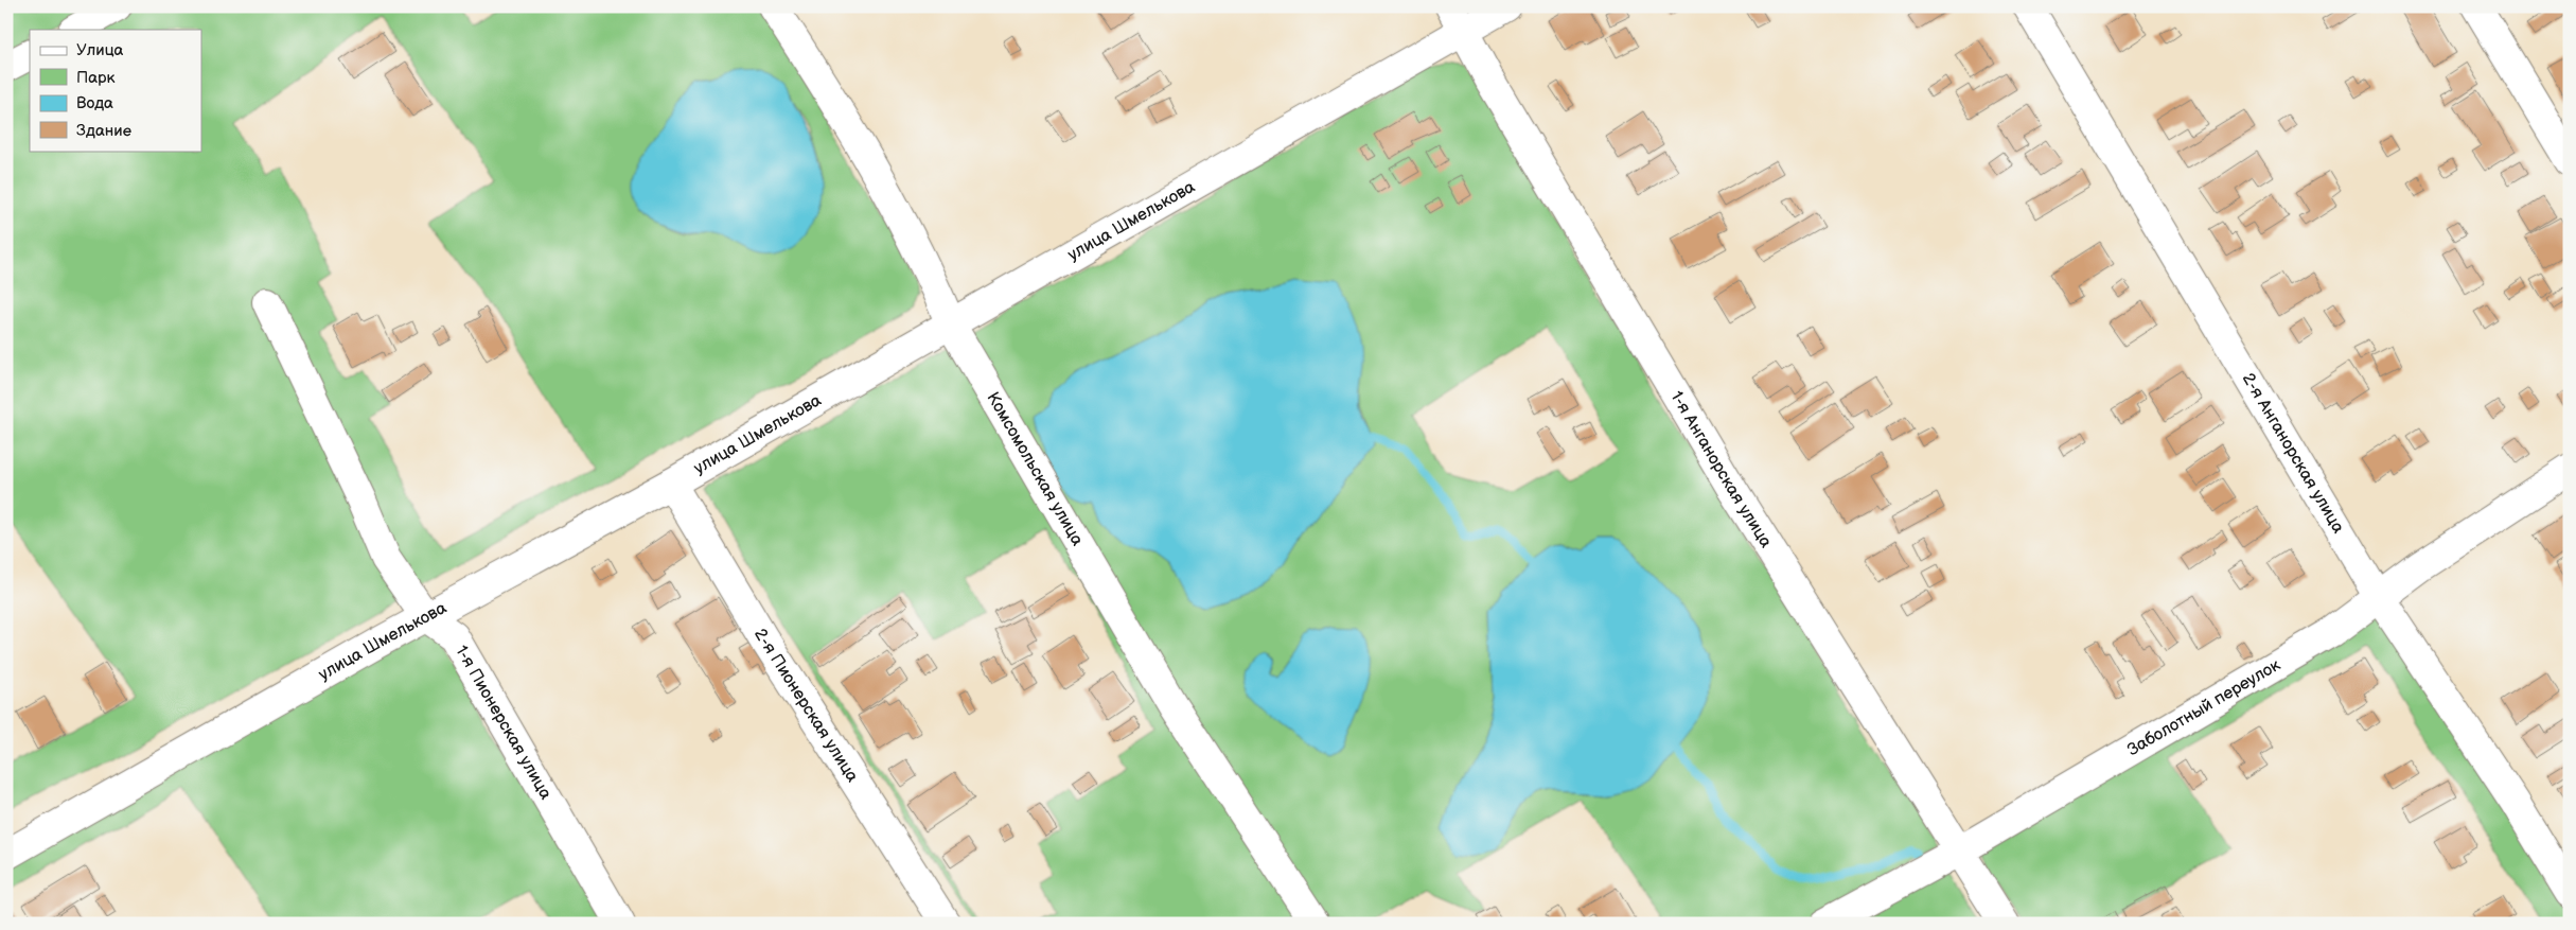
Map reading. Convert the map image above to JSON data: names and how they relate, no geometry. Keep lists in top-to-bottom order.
{
  "streets": {
    "street": [
      "улица Шмелькова",
      "2-я Анганорская улица",
      "1-я Анганорская улица",
      "Комсомольская улица",
      "2-я Пионерская улица",
      "Заболотный переулок",
      "1-я Пионерская улица"
    ]
  },
  "crossings": [
    ["улица Шмелькова", "1-я Анганорская улица"],
    ["улица Шмелькова", "Комсомольская улица"],
    ["улица Шмелькова", "2-я Пионерская улица"],
    ["улица Шмелькова", "1-я Пионерская улица"],
    ["2-я Анганорская улица", "Заболотный переулок"],
    ["1-я Анганорская улица", "Заболотный переулок"]
  ],
  "legend": [
    "Улица",
    "Парк",
    "Вода",
    "Здание"
  ]
}
